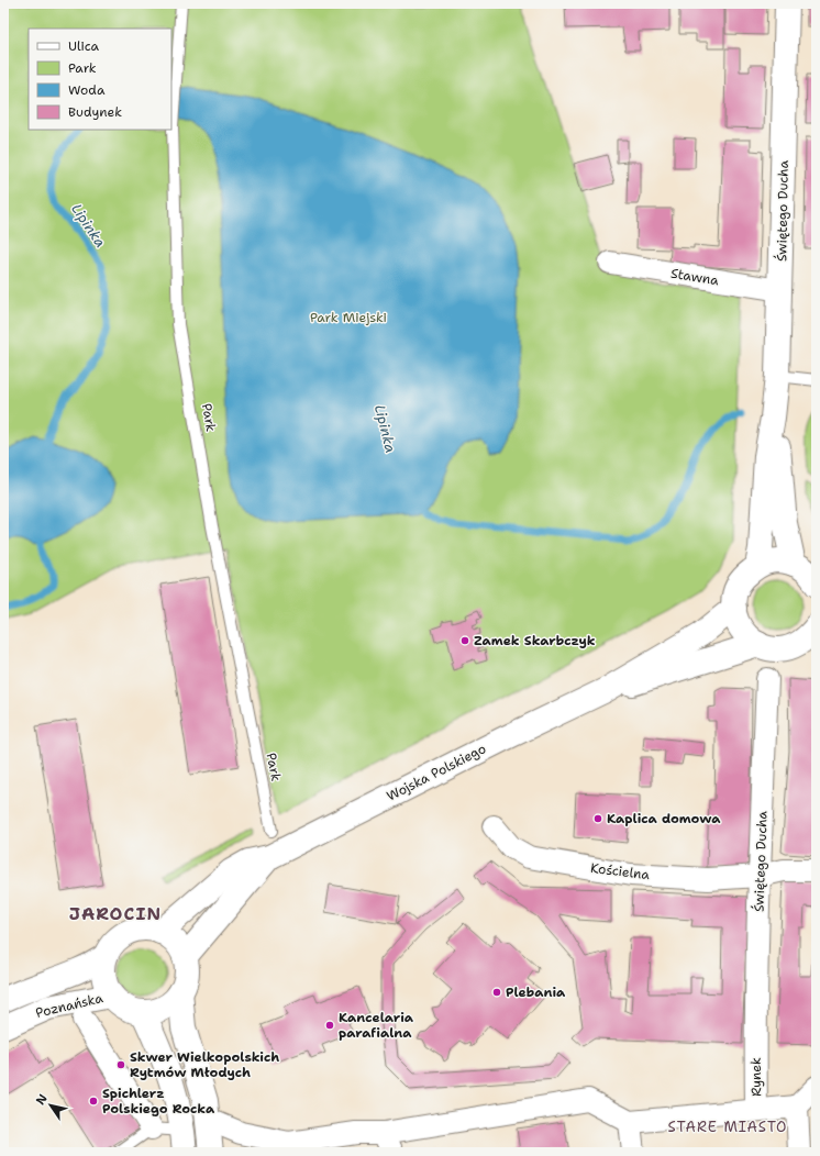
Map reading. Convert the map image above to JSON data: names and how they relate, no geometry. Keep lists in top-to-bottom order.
{
  "streets": {
    "main road": ["Świętego Ducha", "Wojska Polskiego", "Poznańska"],
    "street": ["Stawna", "Kościelna", "Rynek"],
    "lane": ["Park"]
  },
  "crossings": [
    ["Świętego Ducha", "Stawna"],
    ["Świętego Ducha", "Kościelna"],
    ["Świętego Ducha", "Rynek"],
    ["Wojska Polskiego", "Poznańska"]
  ],
  "districts": ["JAROCIN", "STARE MIASTO"],
  "water": ["Lipinka"],
  "parks": ["Park Miejski"],
  "places": [
    "Zamek Skarbczyk",
    "Kaplica domowa",
    "Plebania",
    "Kancelaria parafialna",
    "Skwer Wielkopolskich Rytmów Młodych",
    "Spichlerz Polskiego Rocka"
  ],
  "legend": [
    "Ulica",
    "Park",
    "Woda",
    "Budynek"
  ],
  "north": "top left"
}
